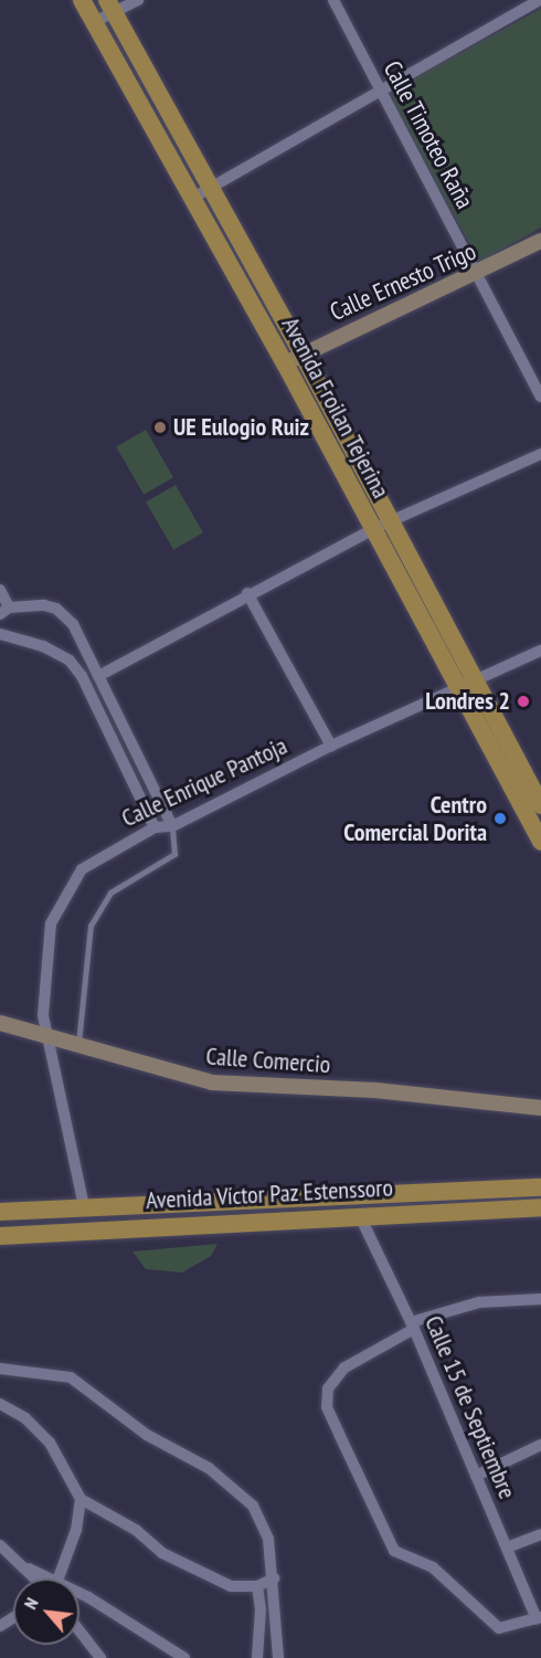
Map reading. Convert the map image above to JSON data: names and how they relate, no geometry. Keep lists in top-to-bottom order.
{
  "streets": {
    "main road": ["Avenida Froilan Tejerina", "Avenida Víctor Paz Estenssoro"],
    "street": [
      "Calle Timoteo Raña",
      "Calle Ernesto Trigo",
      "Calle Enrique Pantoja",
      "Calle Comercio",
      "Calle 15 de Septiembre"
    ]
  },
  "crossings": [
    ["Calle Timoteo Raña", "Calle Ernesto Trigo"],
    ["Calle Ernesto Trigo", "Avenida Froilan Tejerina"],
    ["Avenida Froilan Tejerina", "Calle Enrique Pantoja"],
    ["Calle Enrique Pantoja", "Calle Comercio"],
    ["Calle Enrique Pantoja", "Avenida Víctor Paz Estenssoro"],
    ["Avenida Víctor Paz Estenssoro", "Calle 15 de Septiembre"]
  ],
  "places": ["UE Eulogio Ruiz", "Londres 2", "Centro Comercial Dorita"],
  "north": "top left"
}
